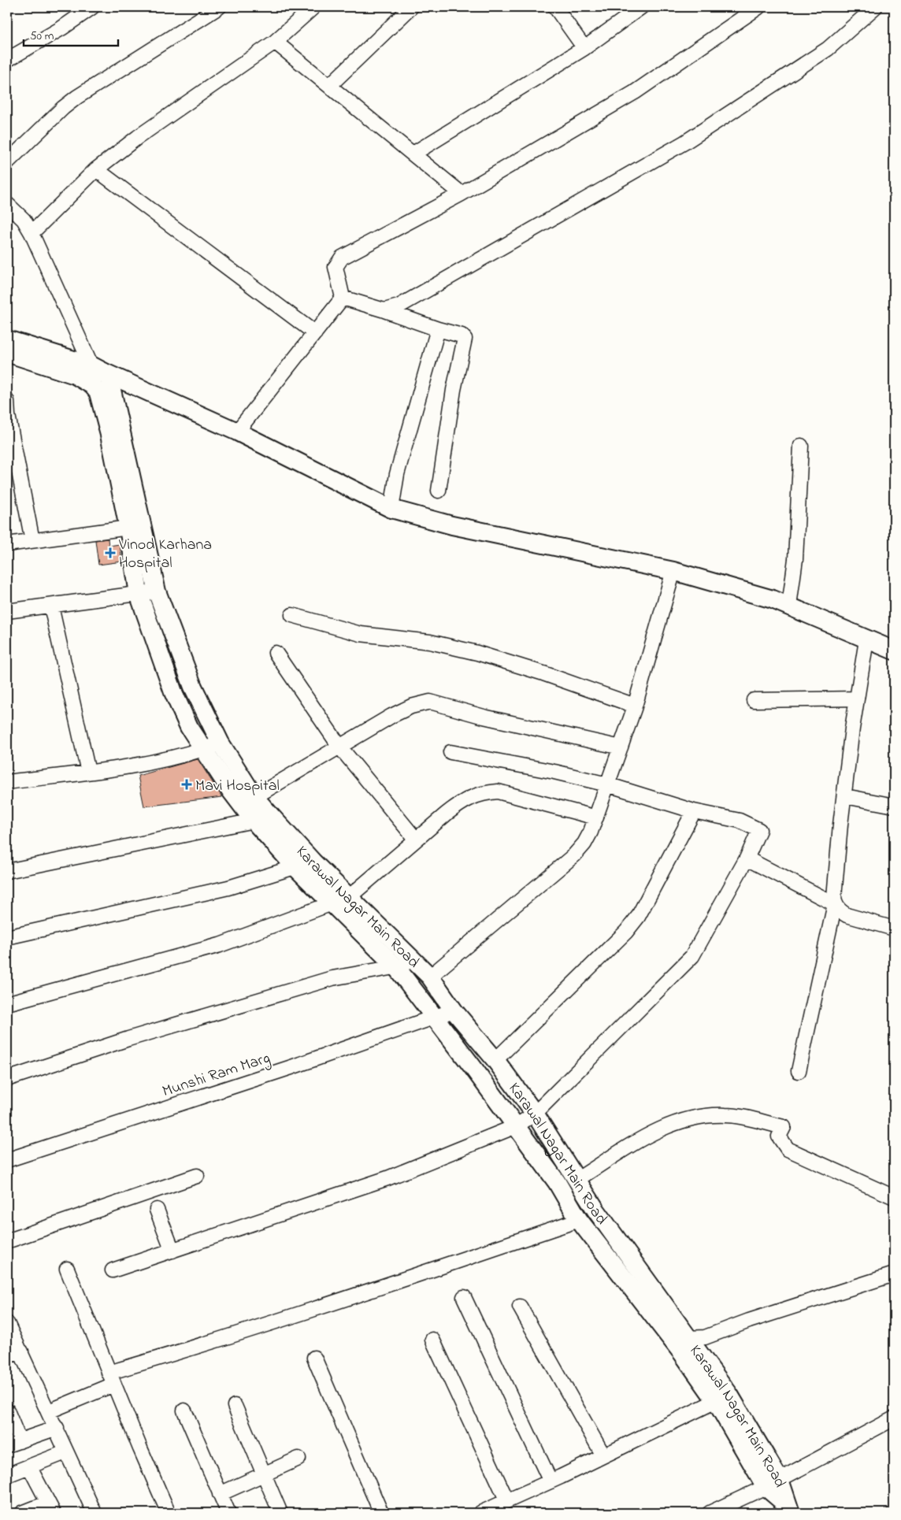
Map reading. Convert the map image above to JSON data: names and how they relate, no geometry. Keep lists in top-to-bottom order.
{
  "streets": {
    "street": ["Karawal Nagar Main Road", "Munshi Ram Marg"]
  },
  "crossings": [
    ["Karawal Nagar Main Road", "Munshi Ram Marg"]
  ],
  "places": {
    "health": ["Vinod Karhana Hospital", "Mavi Hospital"]
  },
  "scale_bar": "50 m"
}
